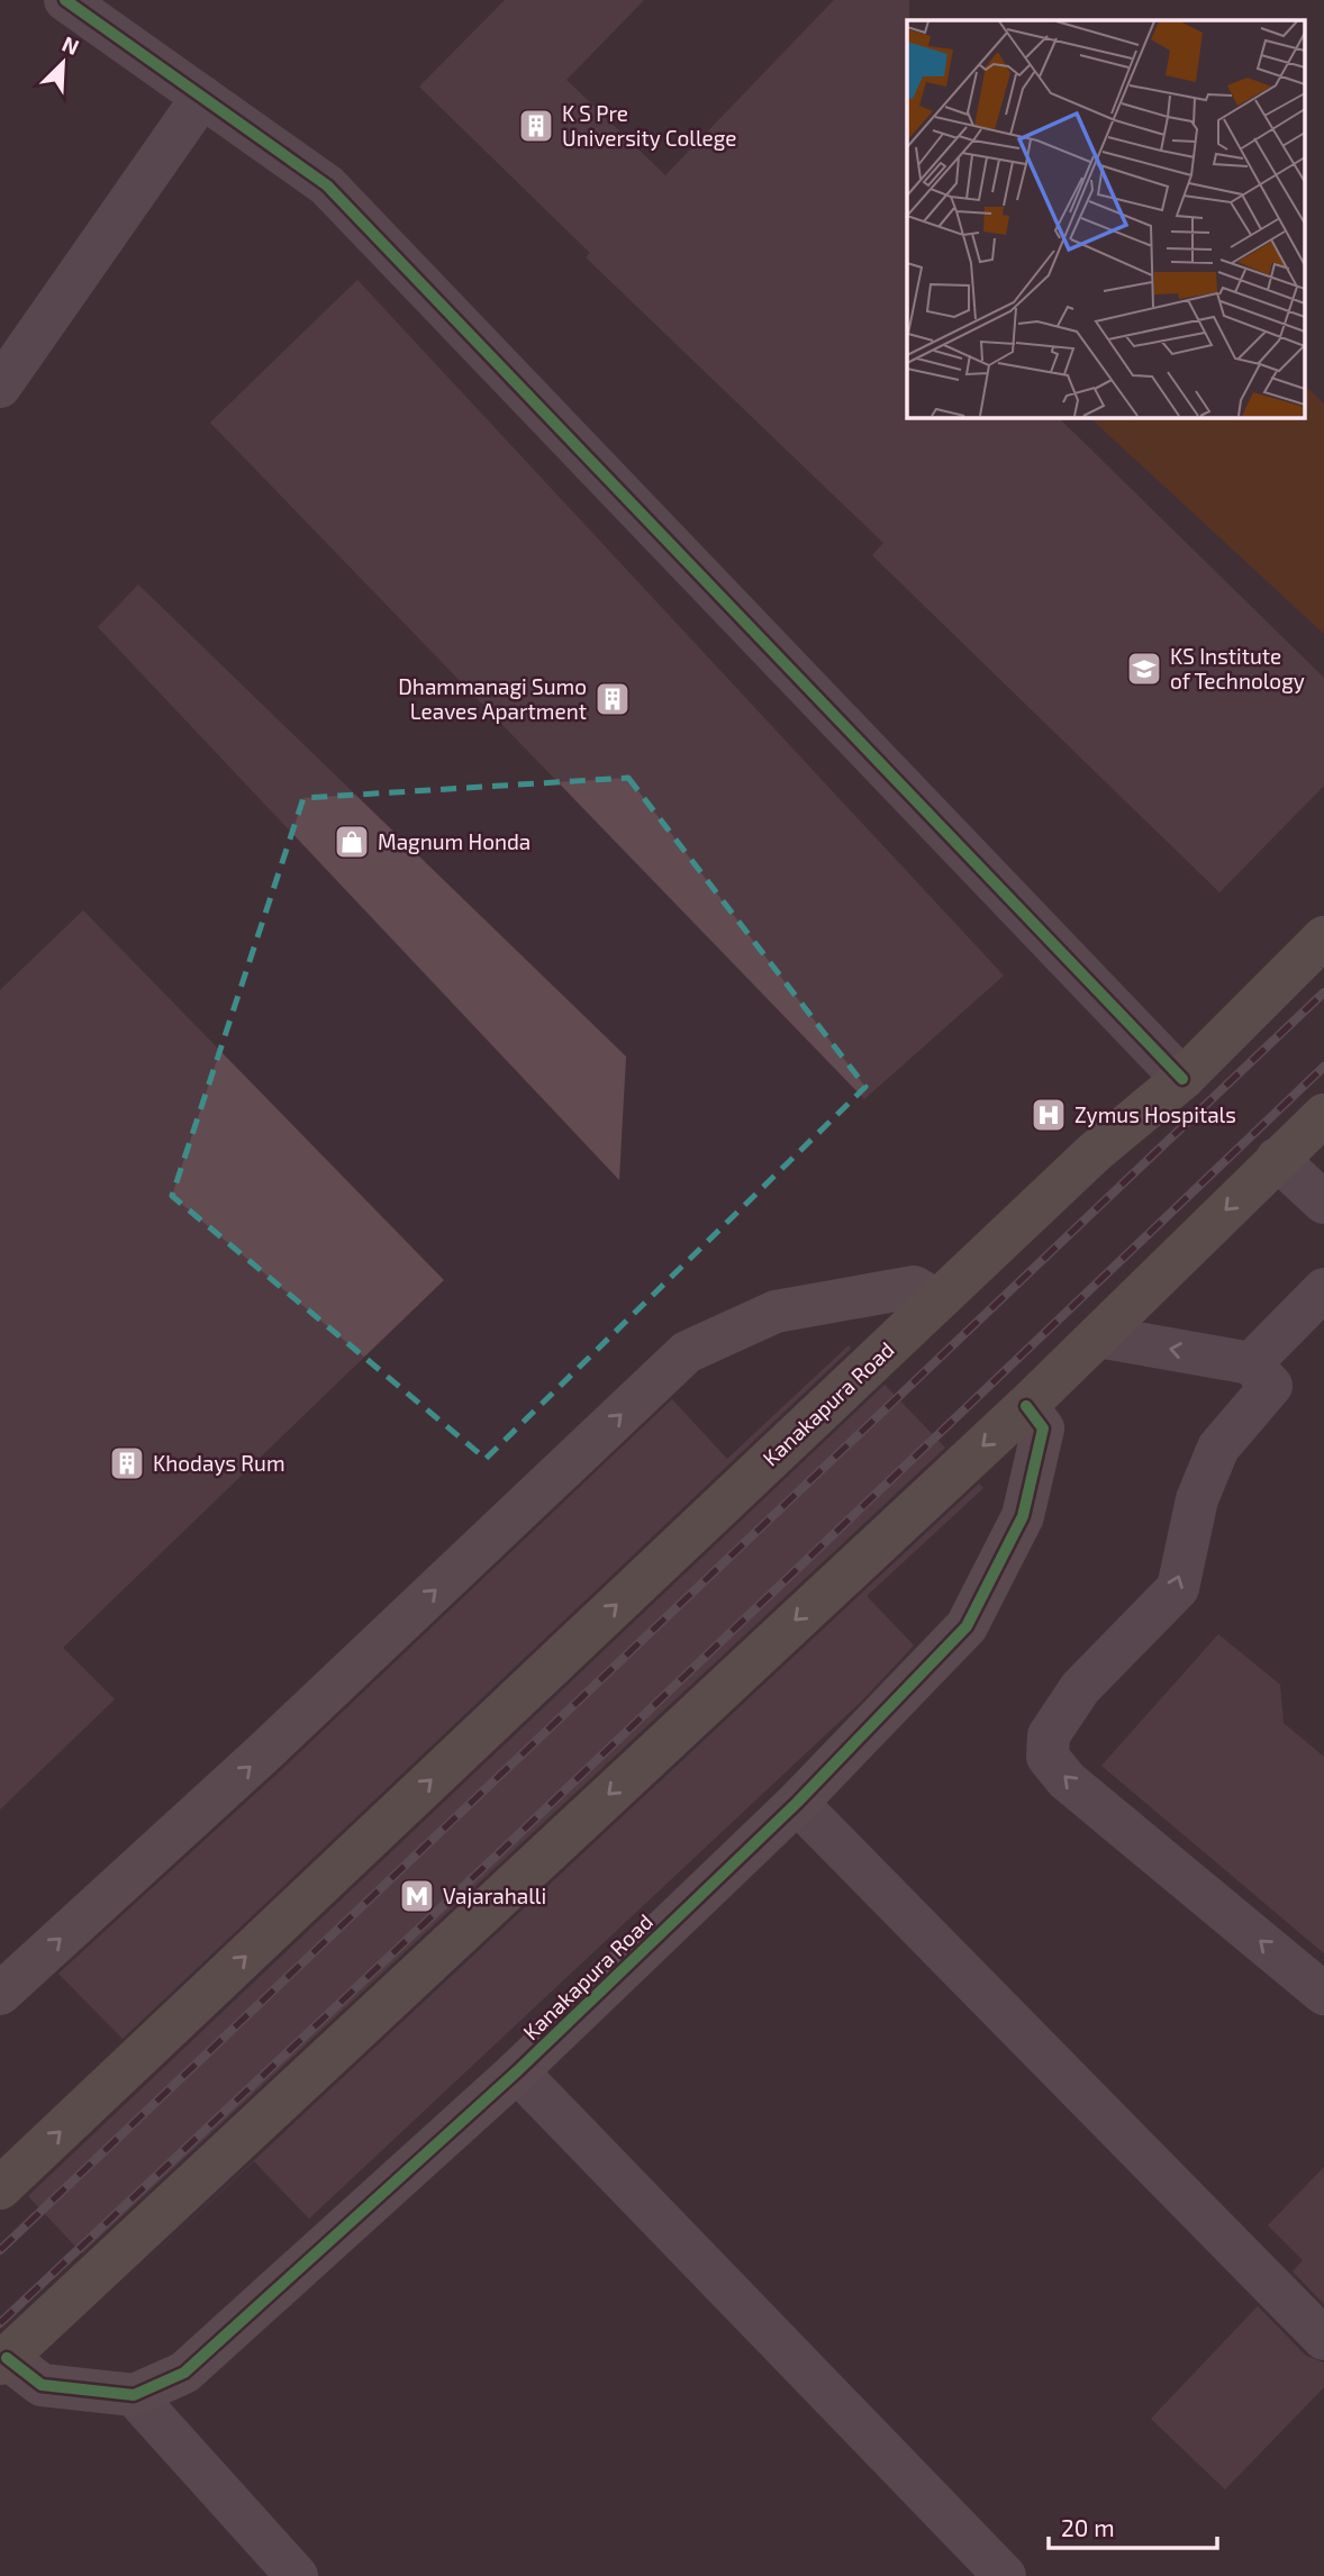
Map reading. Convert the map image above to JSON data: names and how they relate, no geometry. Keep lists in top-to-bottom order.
{
  "streets": {
    "highway": ["Kanakapura Road"]
  },
  "places": {
    "building": ["K S Pre University College", "Dhammanagi Sumo Leaves Apartment", "Khodays Rum"],
    "school or university": ["KS Institute of Technology"],
    "shop": ["Magnum Honda"],
    "hospital": ["Zymus Hospitals"],
    "metro station": ["Vajarahalli"]
  },
  "scale_bar": "20 m",
  "north": "top right"
}
